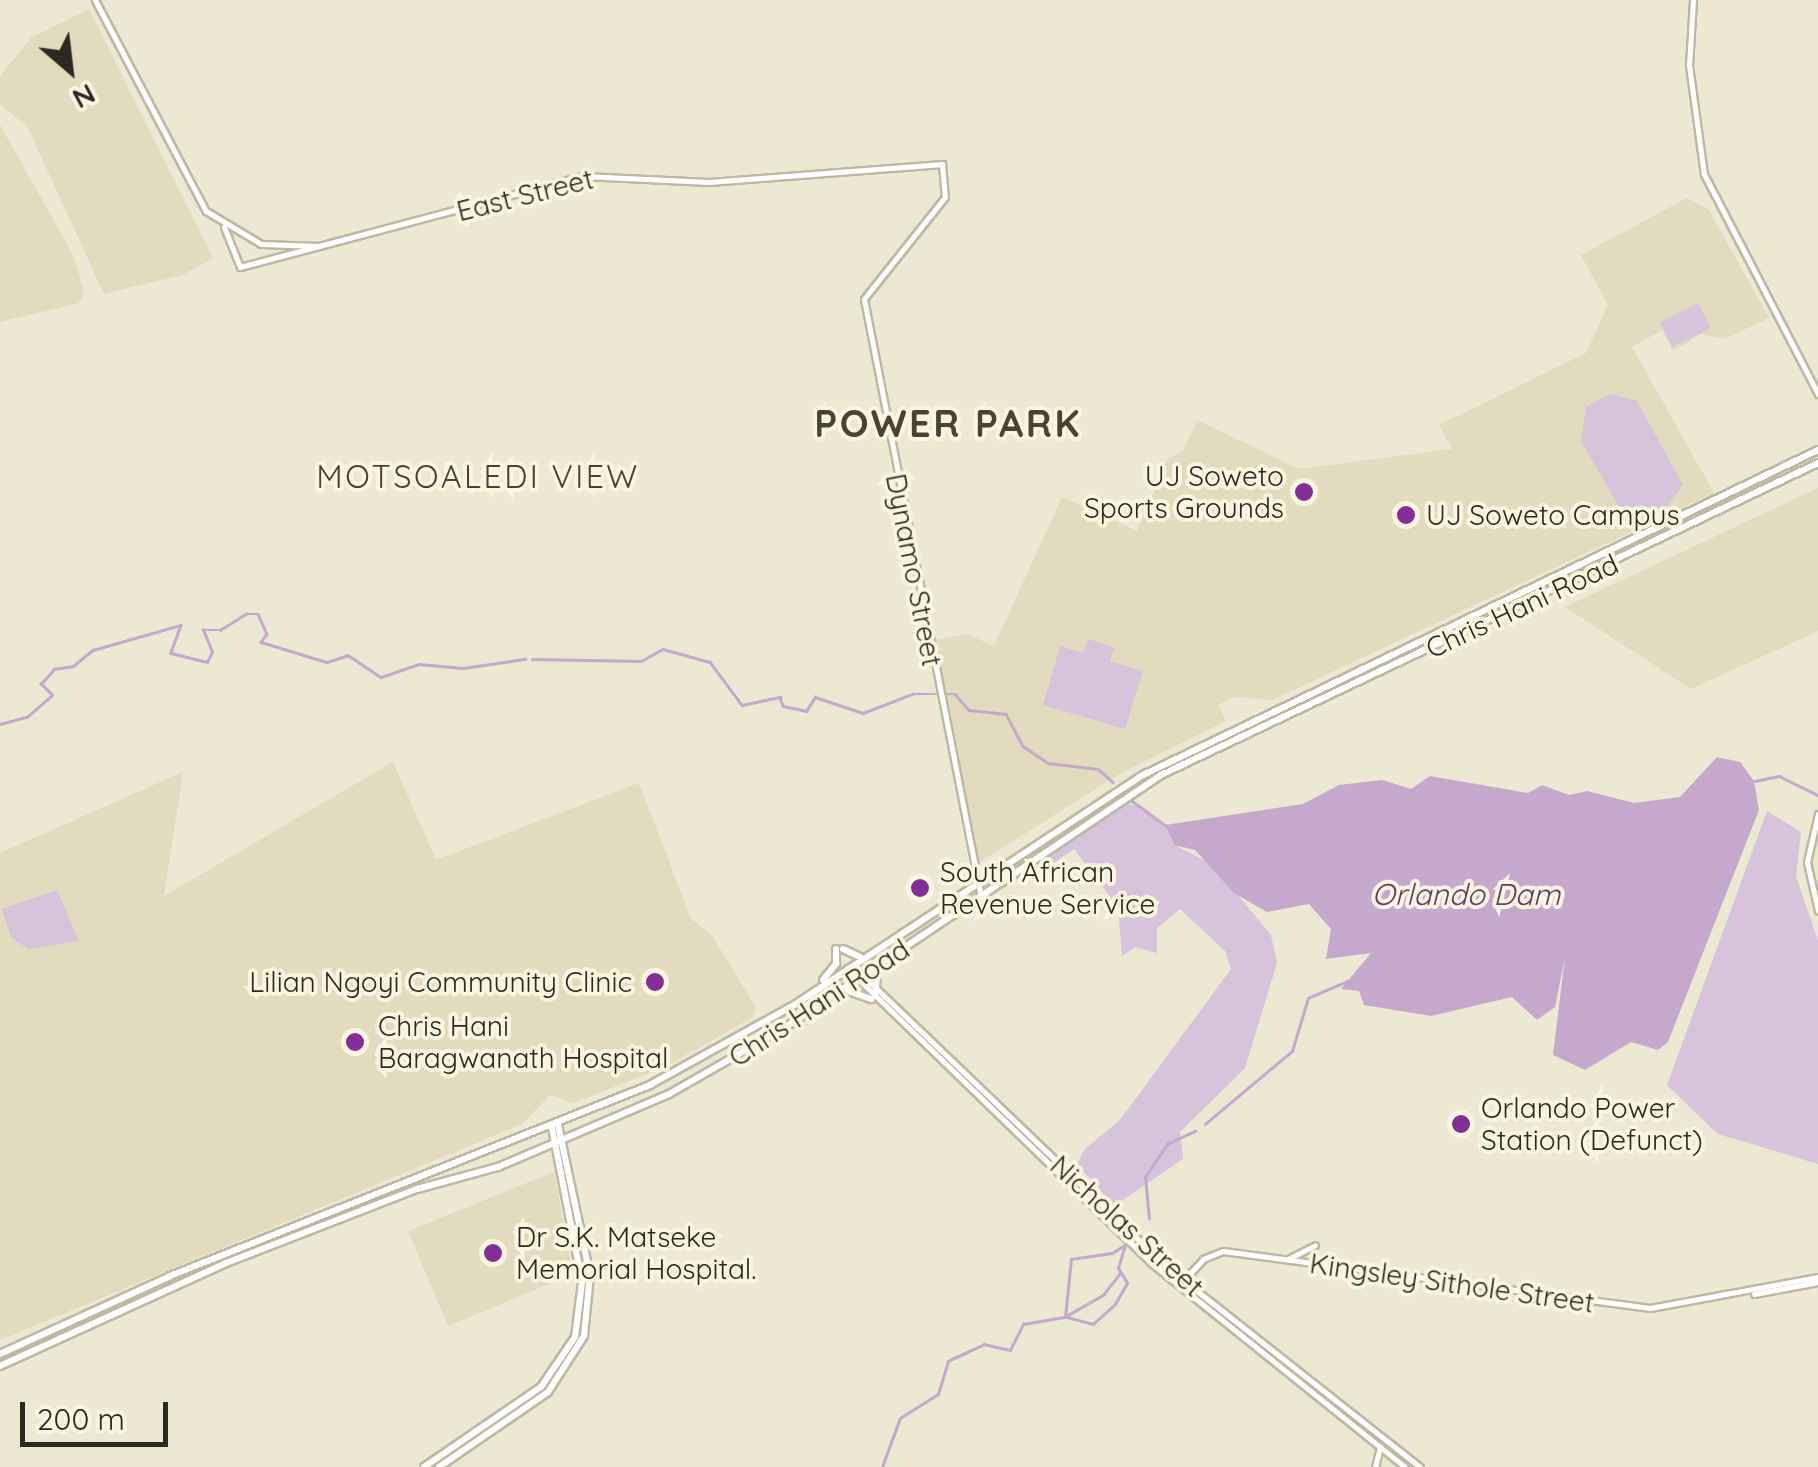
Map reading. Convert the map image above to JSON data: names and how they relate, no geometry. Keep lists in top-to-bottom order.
{
  "streets": {
    "main road": ["Chris Hani Road"],
    "street": [
      "East Street",
      "Dynamo Street",
      "Nicholas Street",
      "Kingsley Sithole Street"
    ]
  },
  "crossings": [
    ["East Street", "Dynamo Street"],
    ["Dynamo Street", "Chris Hani Road"],
    ["Chris Hani Road", "Nicholas Street"],
    ["Nicholas Street", "Kingsley Sithole Street"]
  ],
  "districts": ["POWER PARK", "MOTSOALEDI VIEW"],
  "water": ["Orlando Dam"],
  "places": [
    "UJ Soweto Sports Grounds",
    "UJ Soweto Campus",
    "South African Revenue Service",
    "Lilian Ngoyi Community Clinic",
    "Chris Hani Baragwanath Hospital",
    "Orlando Power Station (Defunct)",
    "Dr S.K. Matseke Memorial Hospital."
  ],
  "scale_bar": "200 m",
  "north": "bottom right"
}
